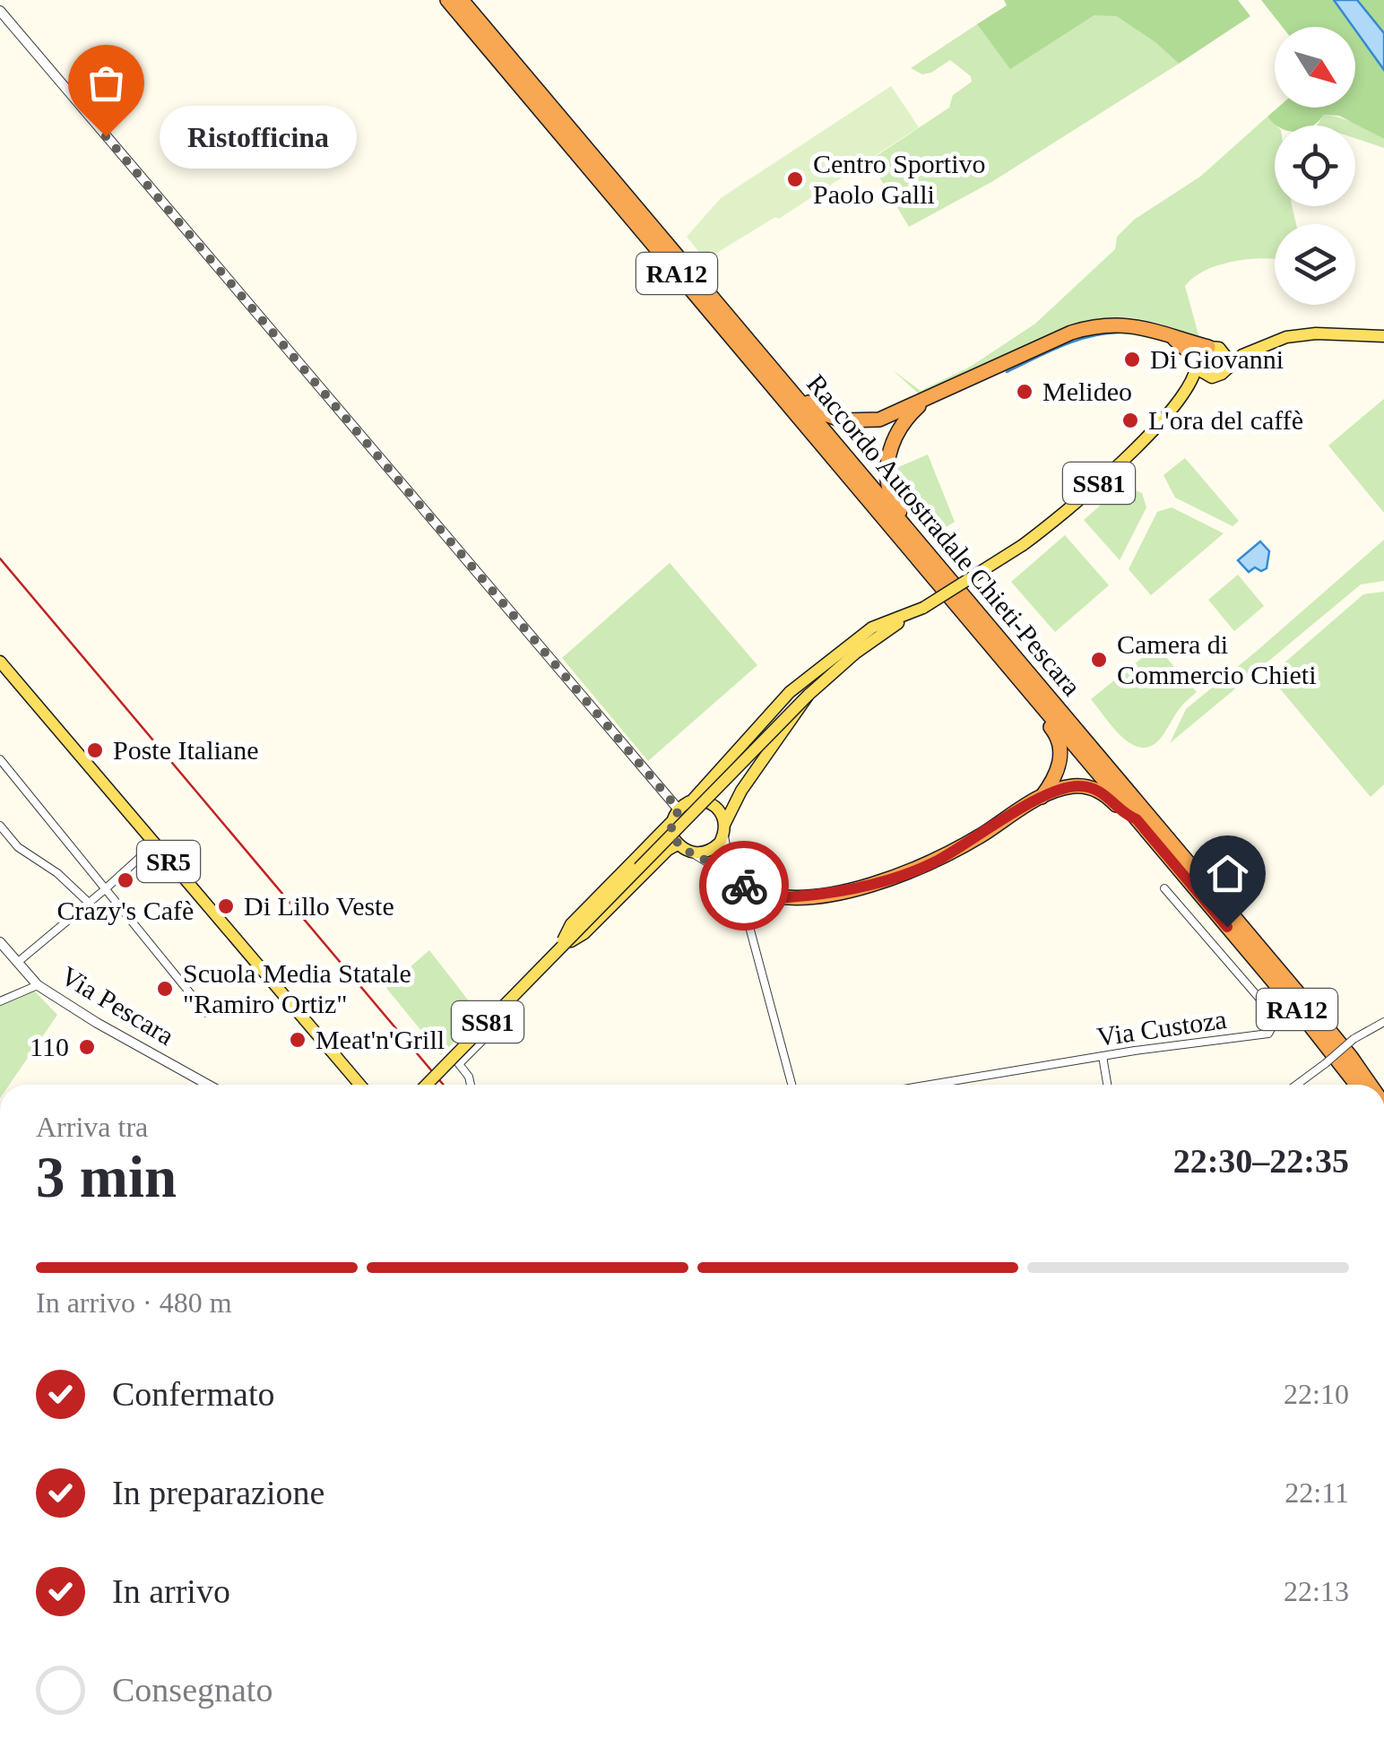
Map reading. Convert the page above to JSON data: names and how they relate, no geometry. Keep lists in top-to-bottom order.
{
  "streets": {
    "highway": ["RA12", "Raccordo Autostradale Chieti-Pescara"],
    "main road": ["SS81", "SR5"],
    "street": ["Via Pescara", "Via Custoza"]
  },
  "places": [
    "Ristofficina",
    "Centro Sportivo Paolo Galli",
    "Di Giovanni",
    "Melideo",
    "L'ora del caffè",
    "Camera di Commercio Chieti",
    "Poste Italiane",
    "Crazy's Cafè",
    "Di Lillo Veste",
    "Scuola Media Statale \"Ramiro Ortiz\"",
    "Meat'n'Grill",
    "110"
  ],
  "north": "bottom right",
  "page": {
    "bubble": "Ristofficina",
    "heading": ["3 min", "Arriva tra", "22:30–22:35"],
    "bar": "In arrivo · 480 m",
    "list": [
      ["Confermato", "22:10"],
      ["In preparazione", "22:11"],
      ["In arrivo", "22:13"],
      "Consegnato"
    ]
  }
}
